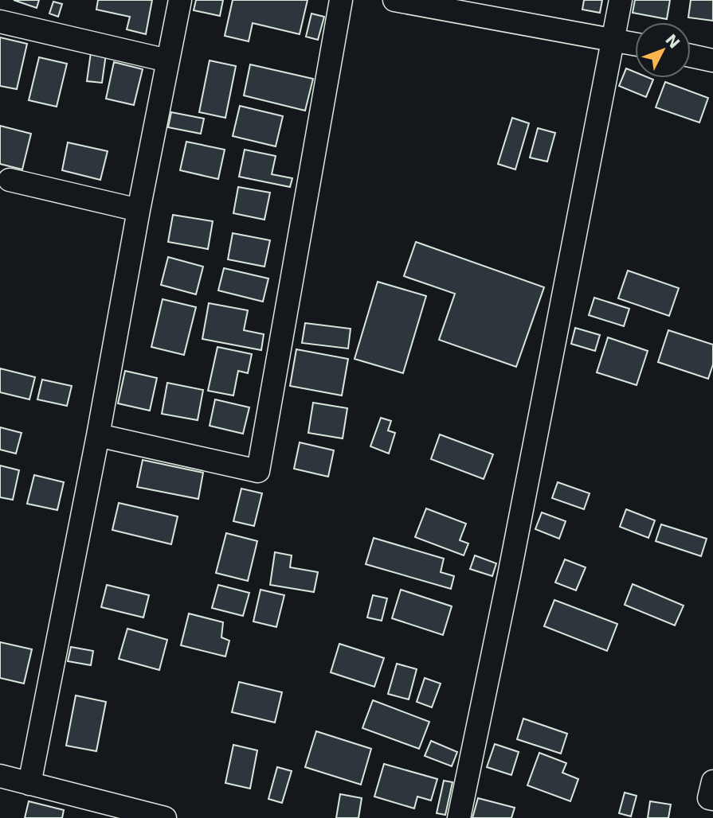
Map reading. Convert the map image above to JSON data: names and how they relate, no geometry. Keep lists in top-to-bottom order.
{
  "north": "top right"
}
